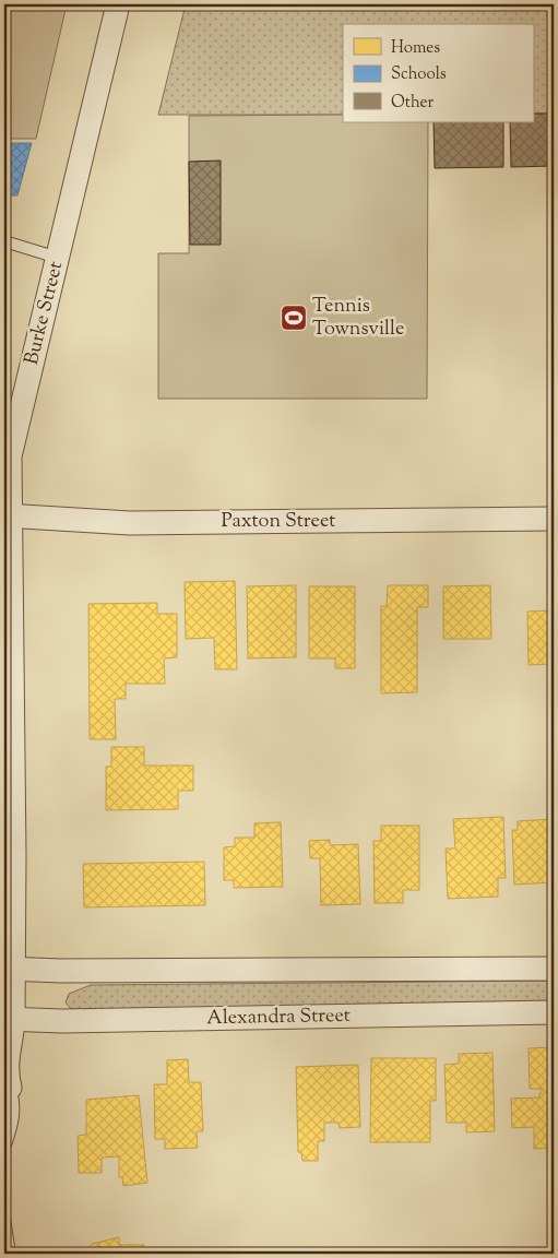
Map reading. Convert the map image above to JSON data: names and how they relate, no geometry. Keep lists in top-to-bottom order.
{
  "streets": {
    "street": ["Burke Street", "Paxton Street", "Alexandra Street"]
  },
  "crossings": [
    ["Burke Street", "Paxton Street"],
    ["Burke Street", "Alexandra Street"]
  ],
  "places": {
    "sports": ["Tennis Townsville"]
  },
  "legend": ["Homes", "Schools", "Other"]
}
